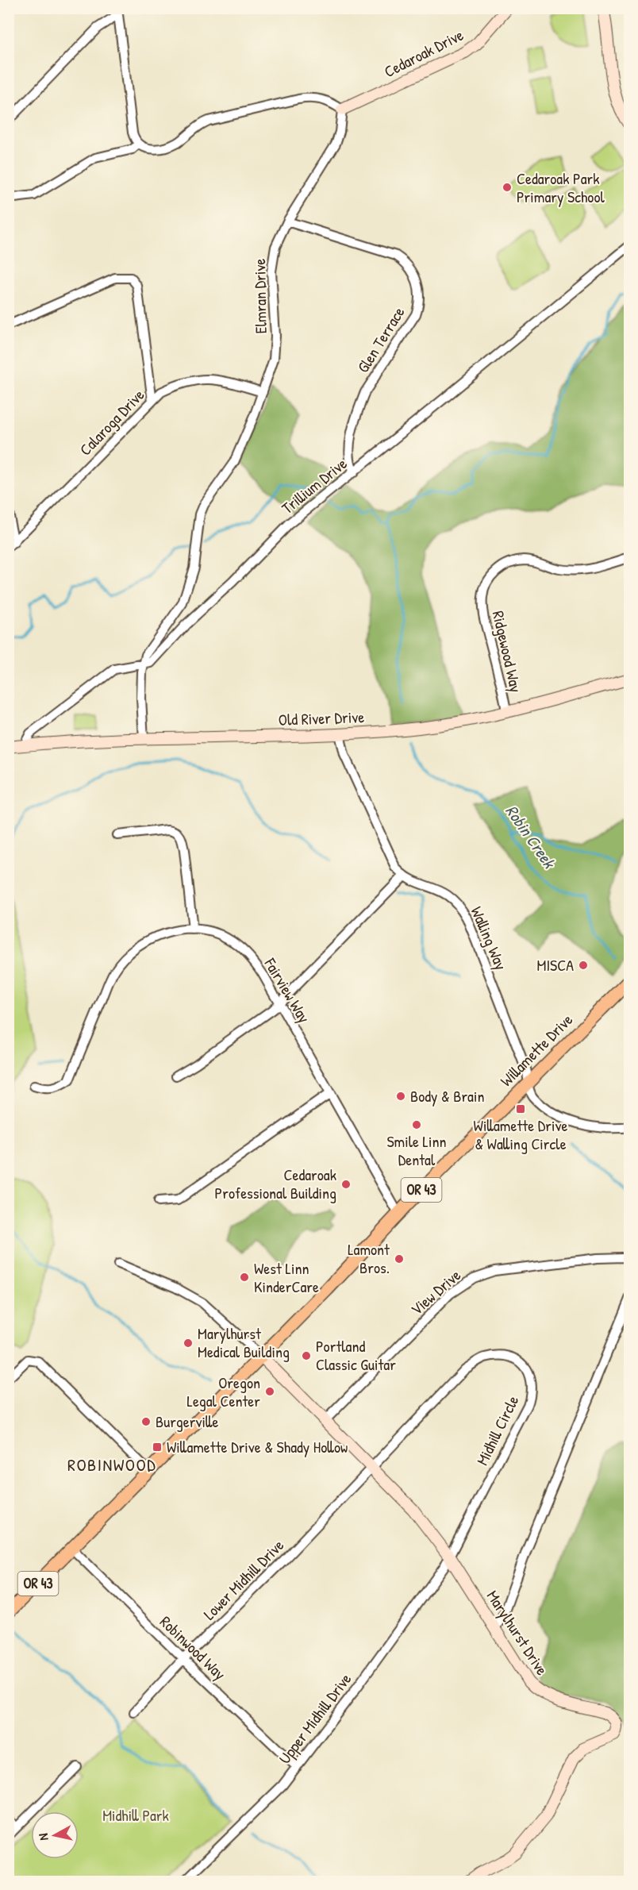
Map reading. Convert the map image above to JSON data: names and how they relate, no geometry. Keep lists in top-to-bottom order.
{
  "streets": {
    "main road": ["Willamette Drive", "OR 43"],
    "street": [
      "Cedaroak Drive",
      "Elmran Drive",
      "Glen Terrace",
      "Calaroga Drive",
      "Trillium Drive",
      "Ridgewood Way",
      "Old River Drive",
      "Walling Way",
      "Fairview Way",
      "View Drive",
      "Midhill Circle",
      "Lower Midhill Drive",
      "Marylhurst Drive",
      "Robinwood Way",
      "Upper Midhill Drive"
    ]
  },
  "crossings": [
    ["Cedaroak Drive", "Elmran Drive"],
    ["Elmran Drive", "Glen Terrace"],
    ["Elmran Drive", "Calaroga Drive"],
    ["Elmran Drive", "Trillium Drive"],
    ["Elmran Drive", "Old River Drive"],
    ["Glen Terrace", "Trillium Drive"],
    ["Trillium Drive", "Old River Drive"],
    ["Ridgewood Way", "Old River Drive"],
    ["Walling Way", "Willamette Drive"],
    ["Fairview Way", "Willamette Drive"],
    ["Willamette Drive", "Marylhurst Drive"],
    ["Willamette Drive", "Robinwood Way"],
    ["View Drive", "Marylhurst Drive"],
    ["Midhill Circle", "Lower Midhill Drive"],
    ["Midhill Circle", "Marylhurst Drive"],
    ["Midhill Circle", "Upper Midhill Drive"],
    ["Lower Midhill Drive", "Marylhurst Drive"],
    ["Lower Midhill Drive", "Robinwood Way"],
    ["Marylhurst Drive", "Upper Midhill Drive"],
    ["Robinwood Way", "Upper Midhill Drive"]
  ],
  "districts": ["ROBINWOOD"],
  "water": ["Robin Creek"],
  "parks": ["Midhill Park"],
  "places": {
    "other": [
      "Cedaroak Park Primary School",
      "MISCA",
      "Body & Brain",
      "Smile Linn Dental",
      "Cedaroak Professional Building",
      "Lamont Bros.",
      "West Linn KinderCare",
      "Marylhurst Medical Building",
      "Portland Classic Guitar",
      "Oregon Legal Center",
      "Burgerville"
    ],
    "transit": ["Willamette Drive & Walling Circle", "Willamette Drive & Shady Hollow"]
  },
  "north": "left"
}
